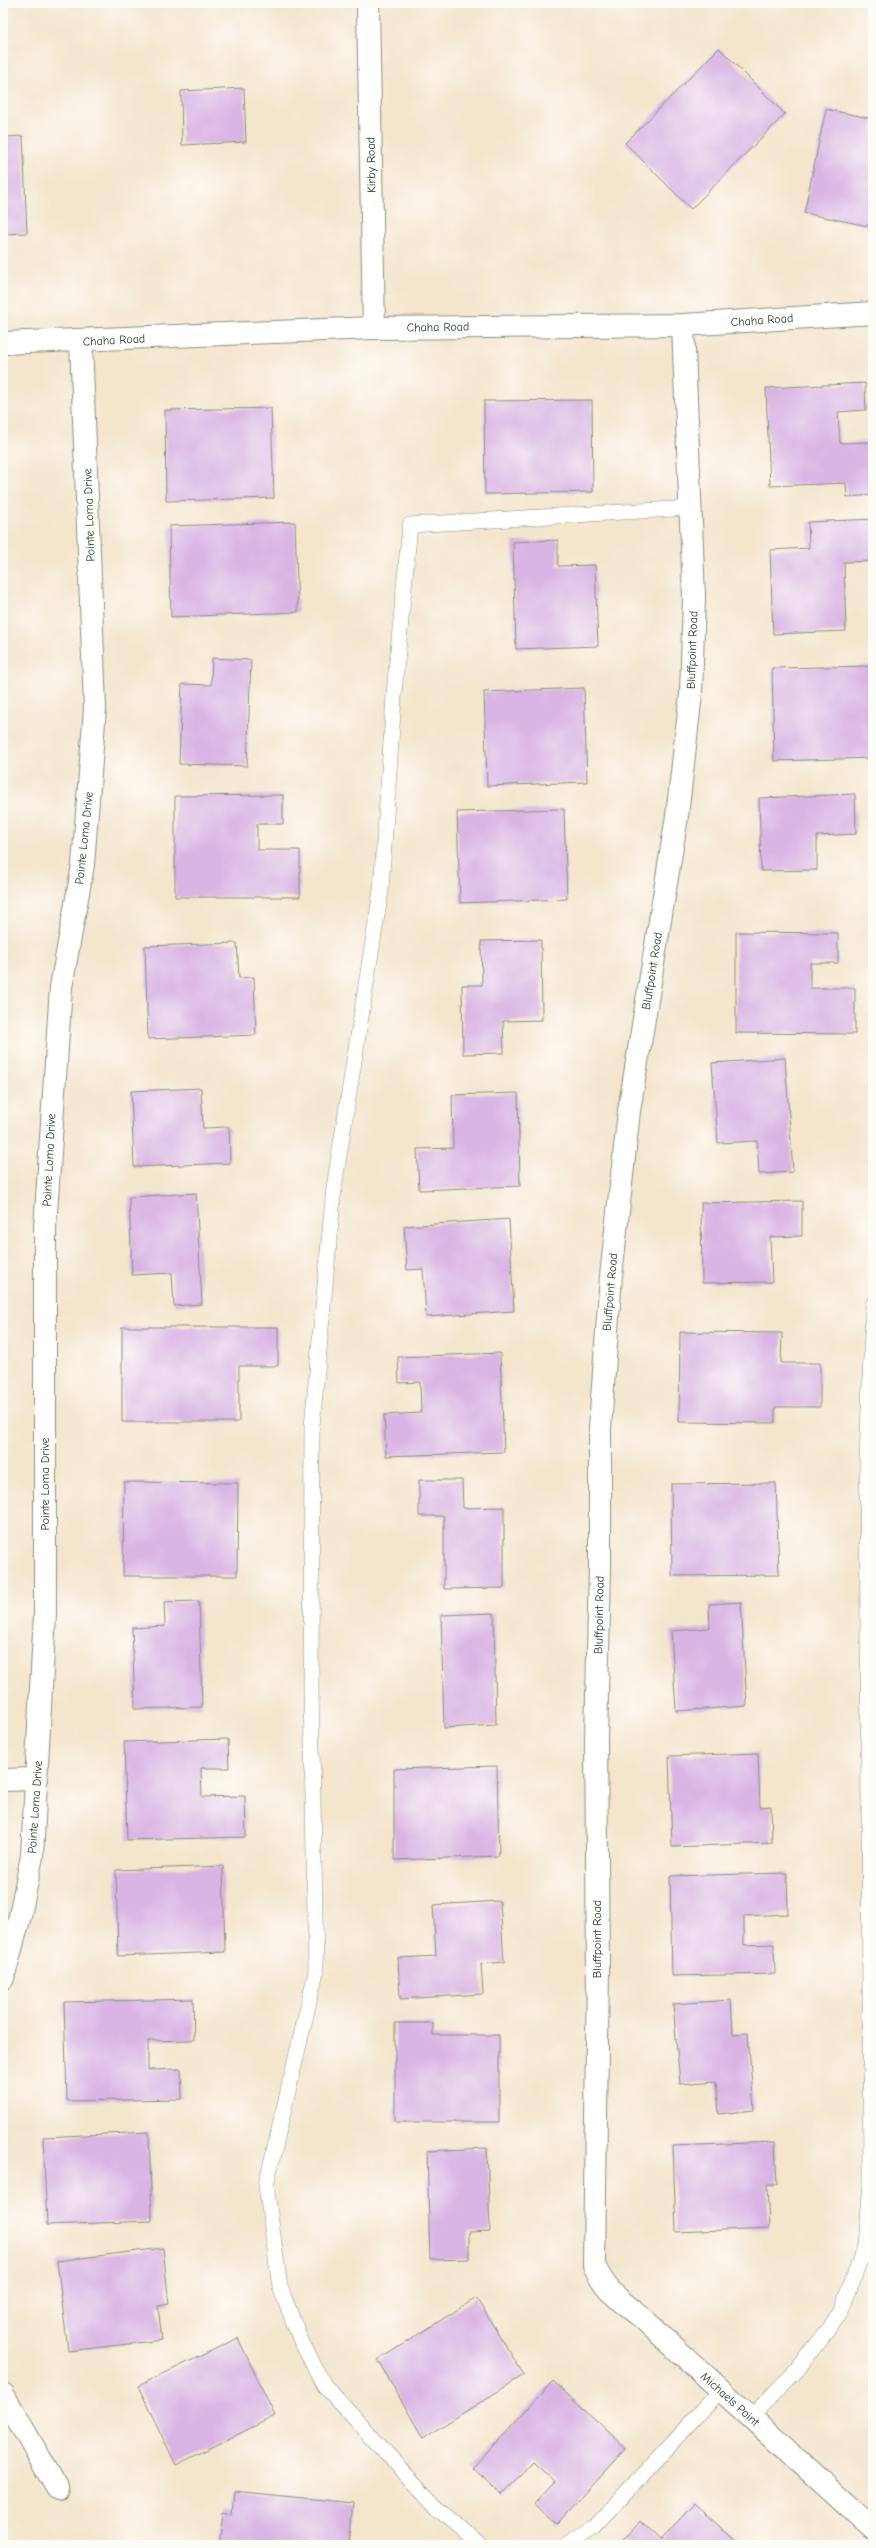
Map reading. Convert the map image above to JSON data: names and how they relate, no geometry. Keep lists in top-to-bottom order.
{
  "streets": {
    "street": [
      "Kirby Road",
      "Chaha Road",
      "Pointe Loma Drive",
      "Bluffpoint Road",
      "Michaels Point"
    ]
  },
  "crossings": [
    ["Kirby Road", "Chaha Road"],
    ["Chaha Road", "Pointe Loma Drive"],
    ["Chaha Road", "Bluffpoint Road"],
    ["Bluffpoint Road", "Michaels Point"]
  ]
}
